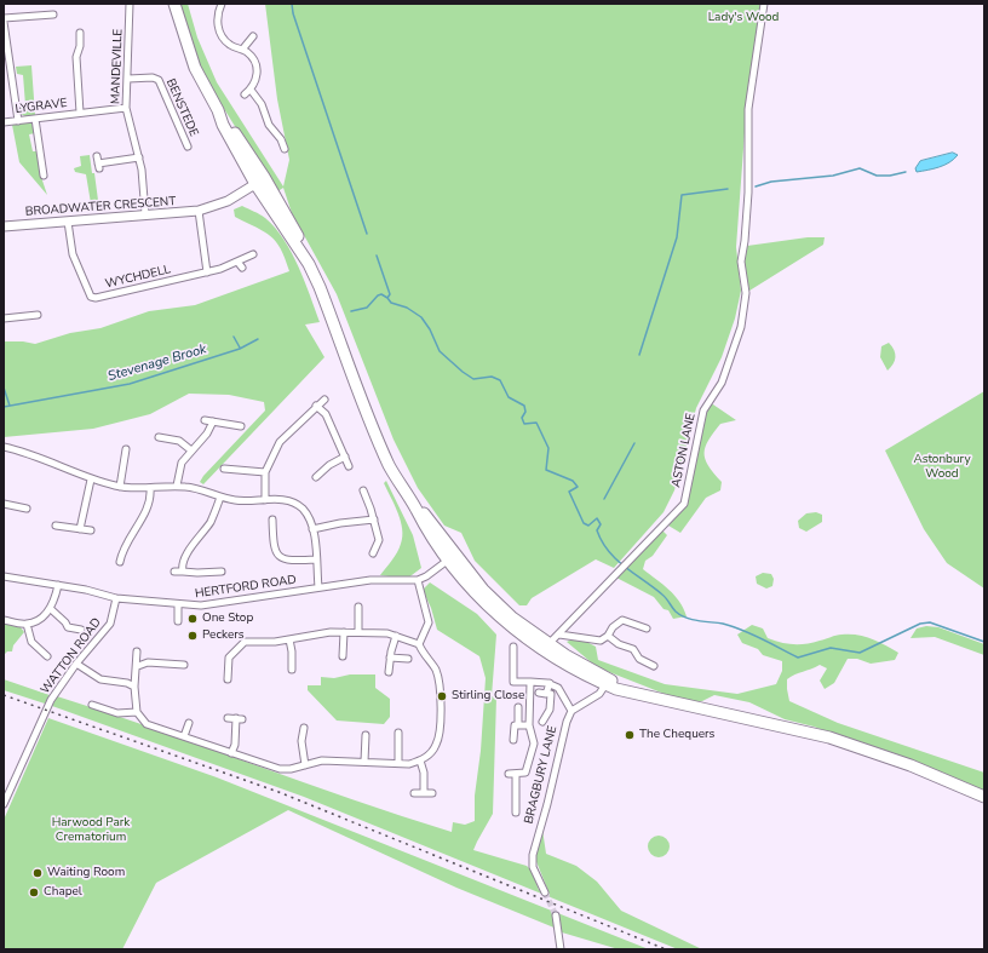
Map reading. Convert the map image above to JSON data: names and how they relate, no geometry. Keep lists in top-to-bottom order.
{
  "streets": {
    "street": [
      "MANDEVILLE",
      "LYGRAVE",
      "BENSTEDE",
      "BROADWATER CRESCENT",
      "WYCHDELL",
      "ASTON LANE",
      "HERTFORD ROAD",
      "WATTON ROAD",
      "BRAGBURY LANE"
    ]
  },
  "crossings": [
    ["MANDEVILLE", "LYGRAVE"],
    ["MANDEVILLE", "BENSTEDE"],
    ["MANDEVILLE", "BROADWATER CRESCENT"],
    ["BROADWATER CRESCENT", "WYCHDELL"],
    ["HERTFORD ROAD", "WATTON ROAD"]
  ],
  "water": ["Stevenage Brook"],
  "parks": ["Lady's Wood", "Astonbury Wood", "Harwood Park Crematorium"],
  "places": [
    "One Stop",
    "Peckers",
    "Stirling Close",
    "The Chequers",
    "Waiting Room",
    "Chapel"
  ]
}
